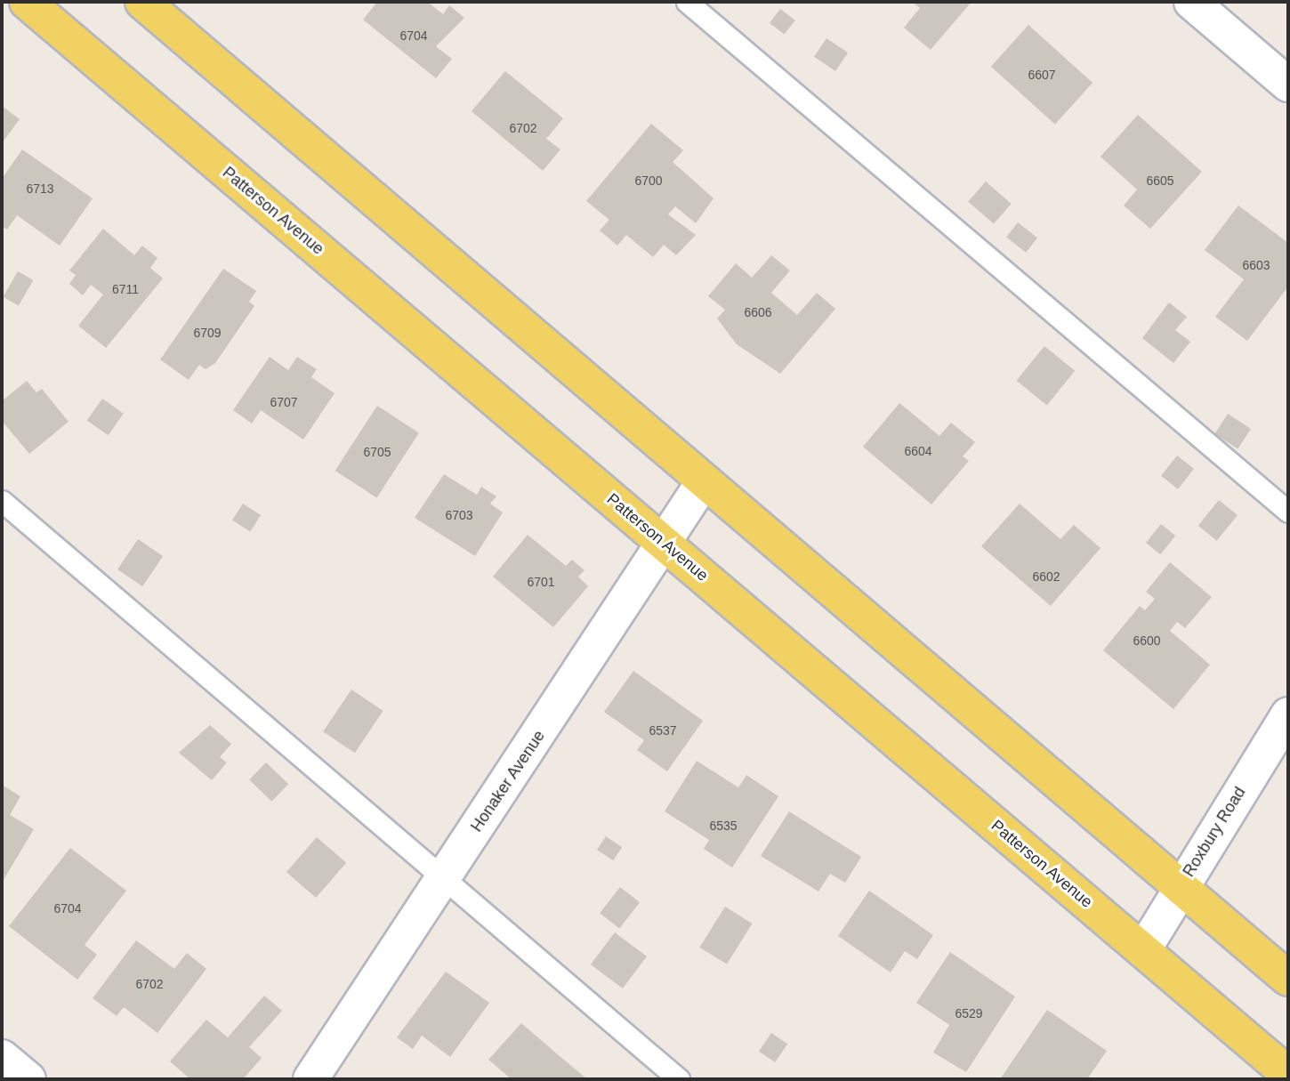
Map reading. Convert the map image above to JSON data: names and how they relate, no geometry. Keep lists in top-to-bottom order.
{
  "streets": {
    "main road": ["Patterson Avenue"],
    "street": ["Honaker Avenue", "Roxbury Road"]
  },
  "crossings": [
    ["Patterson Avenue", "Honaker Avenue"],
    ["Patterson Avenue", "Roxbury Road"]
  ],
  "house_numbers": [
    "6704",
    "6607",
    "6702",
    "6700",
    "6605",
    "6713",
    "6603",
    "6711",
    "6606",
    "6709",
    "6707",
    "6604",
    "6705",
    "6703",
    "6602",
    "6701",
    "6600",
    "6537",
    "6535",
    "6704",
    "6702",
    "6529"
  ]
}
